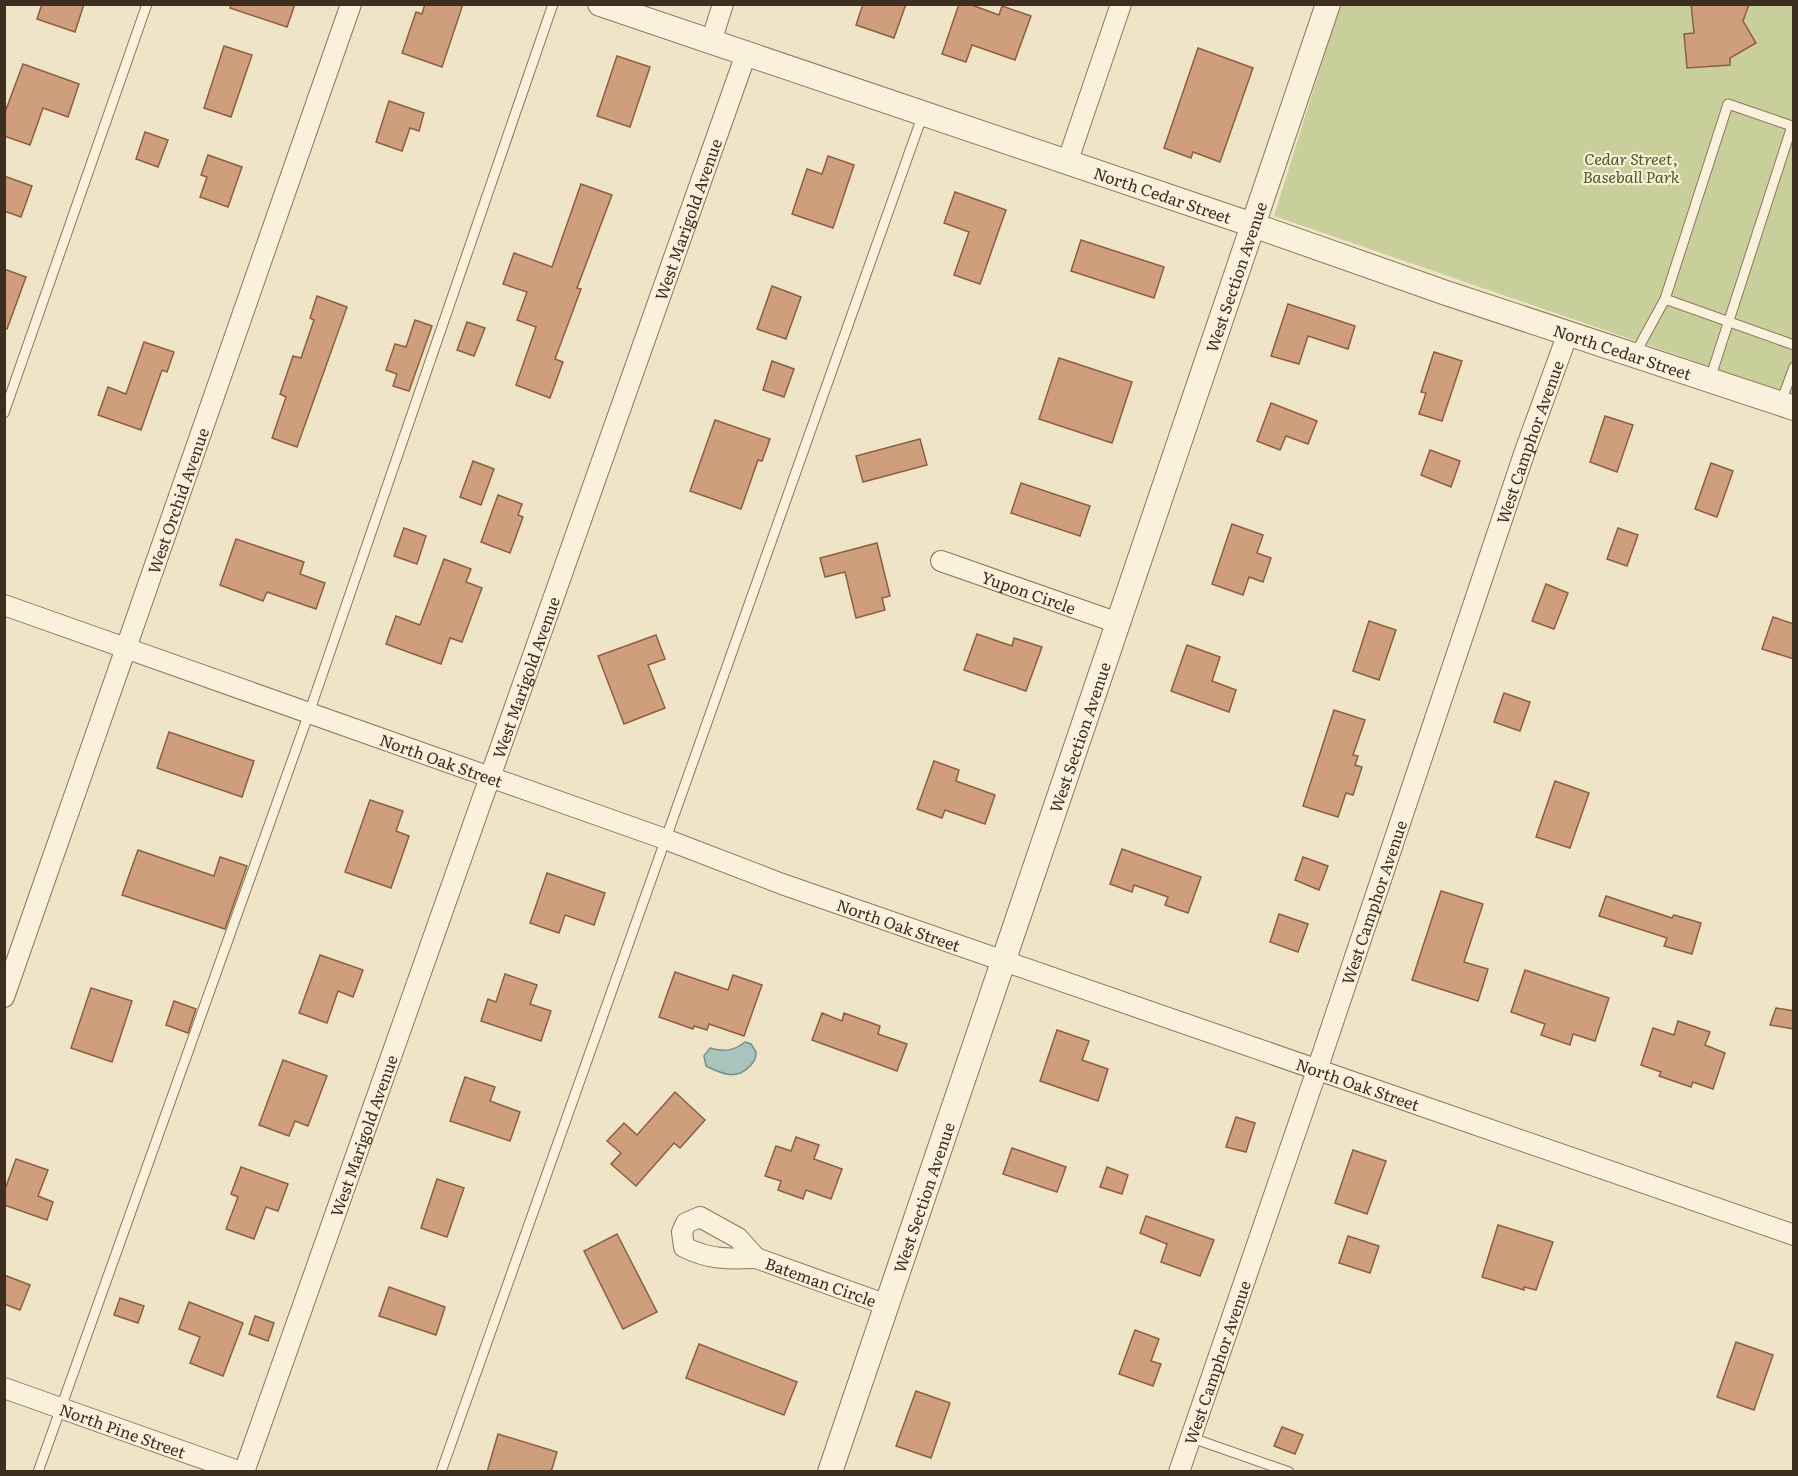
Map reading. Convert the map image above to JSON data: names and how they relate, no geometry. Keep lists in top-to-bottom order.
{
  "streets": {
    "street": [
      "North Cedar Street",
      "West Marigold Avenue",
      "West Section Avenue",
      "West Camphor Avenue",
      "West Orchid Avenue",
      "Yupon Circle",
      "North Oak Street",
      "Bateman Circle",
      "North Pine Street"
    ]
  },
  "crossings": [
    ["North Cedar Street", "West Marigold Avenue"],
    ["North Cedar Street", "West Section Avenue"],
    ["North Cedar Street", "West Camphor Avenue"],
    ["West Marigold Avenue", "North Oak Street"],
    ["West Marigold Avenue", "North Pine Street"],
    ["West Section Avenue", "Yupon Circle"],
    ["West Section Avenue", "North Oak Street"],
    ["West Section Avenue", "Bateman Circle"],
    ["West Camphor Avenue", "North Oak Street"],
    ["West Orchid Avenue", "North Oak Street"]
  ],
  "parks": ["Cedar Street, Baseball Park"]
}
